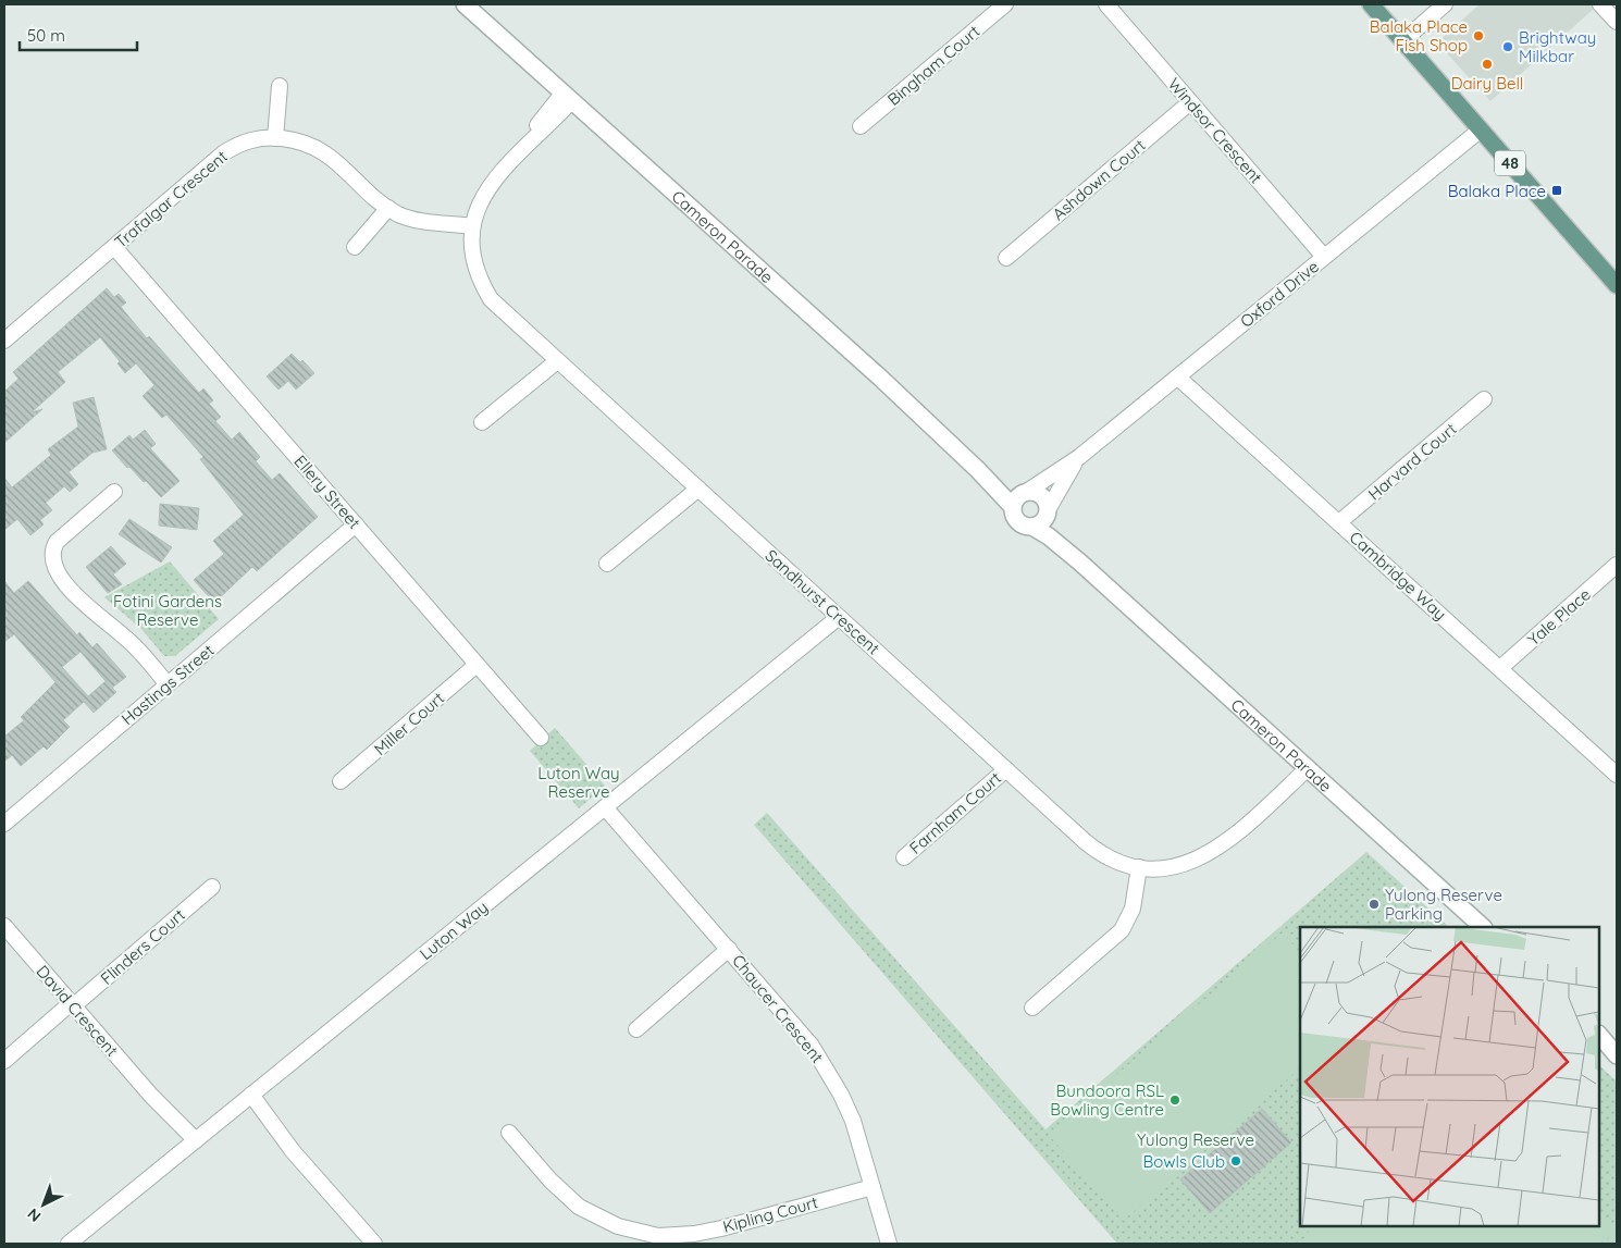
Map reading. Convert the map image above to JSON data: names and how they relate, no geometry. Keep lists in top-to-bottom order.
{
  "streets": {
    "main road": ["48"],
    "street": [
      "Bingham Court",
      "Windsor Crescent",
      "Ashdown Court",
      "Trafalgar Crescent",
      "Cameron Parade",
      "Oxford Drive",
      "Harvard Court",
      "Ellery Street",
      "Cambridge Way",
      "Sandhurst Crescent",
      "Yale Place",
      "Hastings Street",
      "Miller Court",
      "Farnham Court",
      "Luton Way",
      "Flinders Court",
      "Chaucer Crescent",
      "David Crescent",
      "Kipling Court"
    ]
  },
  "crossings": [
    ["Windsor Crescent", "Ashdown Court"],
    ["Windsor Crescent", "Oxford Drive"],
    ["48", "Oxford Drive"],
    ["Trafalgar Crescent", "Ellery Street"],
    ["Trafalgar Crescent", "Sandhurst Crescent"],
    ["Cameron Parade", "Oxford Drive"],
    ["Cameron Parade", "Sandhurst Crescent"],
    ["Oxford Drive", "Cambridge Way"],
    ["Harvard Court", "Cambridge Way"],
    ["Ellery Street", "Hastings Street"],
    ["Ellery Street", "Miller Court"],
    ["Cambridge Way", "Yale Place"],
    ["Sandhurst Crescent", "Farnham Court"],
    ["Sandhurst Crescent", "Luton Way"],
    ["Luton Way", "Chaucer Crescent"],
    ["Luton Way", "David Crescent"],
    ["Flinders Court", "David Crescent"],
    ["Chaucer Crescent", "Kipling Court"]
  ],
  "parks": ["Fotini Gardens Reserve", "Luton Way Reserve", "Yulong Reserve"],
  "places": {
    "other": [
      "Balaka Place Fish Shop",
      "Brightway Milkbar",
      "Dairy Bell",
      "Yulong Reserve Parking",
      "Bundoora RSL Bowling Centre",
      "Bowls Club"
    ],
    "transit": ["Balaka Place"]
  },
  "scale_bar": "50 m",
  "north": "bottom left"
}
